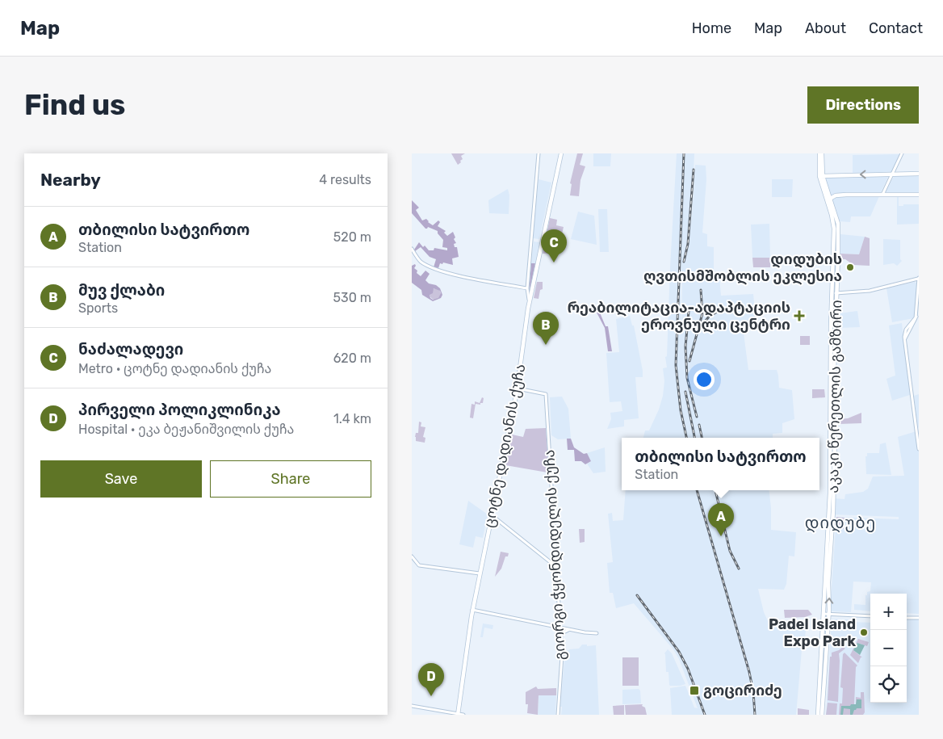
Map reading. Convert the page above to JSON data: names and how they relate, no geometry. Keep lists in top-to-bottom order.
{
  "streets": {
    "main road": ["აკაკი წერეთლის გამზირი", "ცოტნე დადიანის ქუჩა"],
    "street": ["გიორგი ჭყონდიდელის ქუჩა"]
  },
  "crossings": [
    ["ცოტნე დადიანის ქუჩა", "გიორგი ჭყონდიდელის ქუჩა"]
  ],
  "districts": ["დიდუბე"],
  "places": {
    "other": ["დიდუბის ღვთისმშობლის ეკლესია", "Padel Island Expo Park"],
    "health": ["რეაბილიტაცია-ადაპტაციის ეროვნული ცენტრი"],
    "transit": ["გოცირიძე"]
  },
  "page": {
    "header": "Map",
    "nav": [
      "Home",
      "Map",
      "About",
      "Contact"
    ],
    "buttons": [
      "Directions",
      ["Save", "Share"]
    ],
    "title": "Find us",
    "heading": ["Nearby", "4 results"],
    "list": [
      {
        "mark": "A",
        "name": "თბილისი სატვირთო",
        "note": "Station",
        "value": "520 m"
      },
      {
        "mark": "B",
        "name": "მუვ ქლაბი",
        "note": "Sports",
        "value": "530 m"
      },
      {
        "mark": "C",
        "name": "ნაძალადევი",
        "note": "Metro · ცოტნე დადიანის ქუჩა",
        "value": "620 m"
      },
      {
        "mark": "D",
        "name": "პირველი პოლიკლინიკა",
        "note": "Hospital · ეკა ბეჟანიშვილის ქუჩა",
        "value": "1.4 km"
      }
    ],
    "pins": [
      "C",
      "B",
      "A",
      "D"
    ],
    "popup": ["თბილისი სატვირთო", "Station"],
    "map_buttons": ["+", "−"]
  }
}
